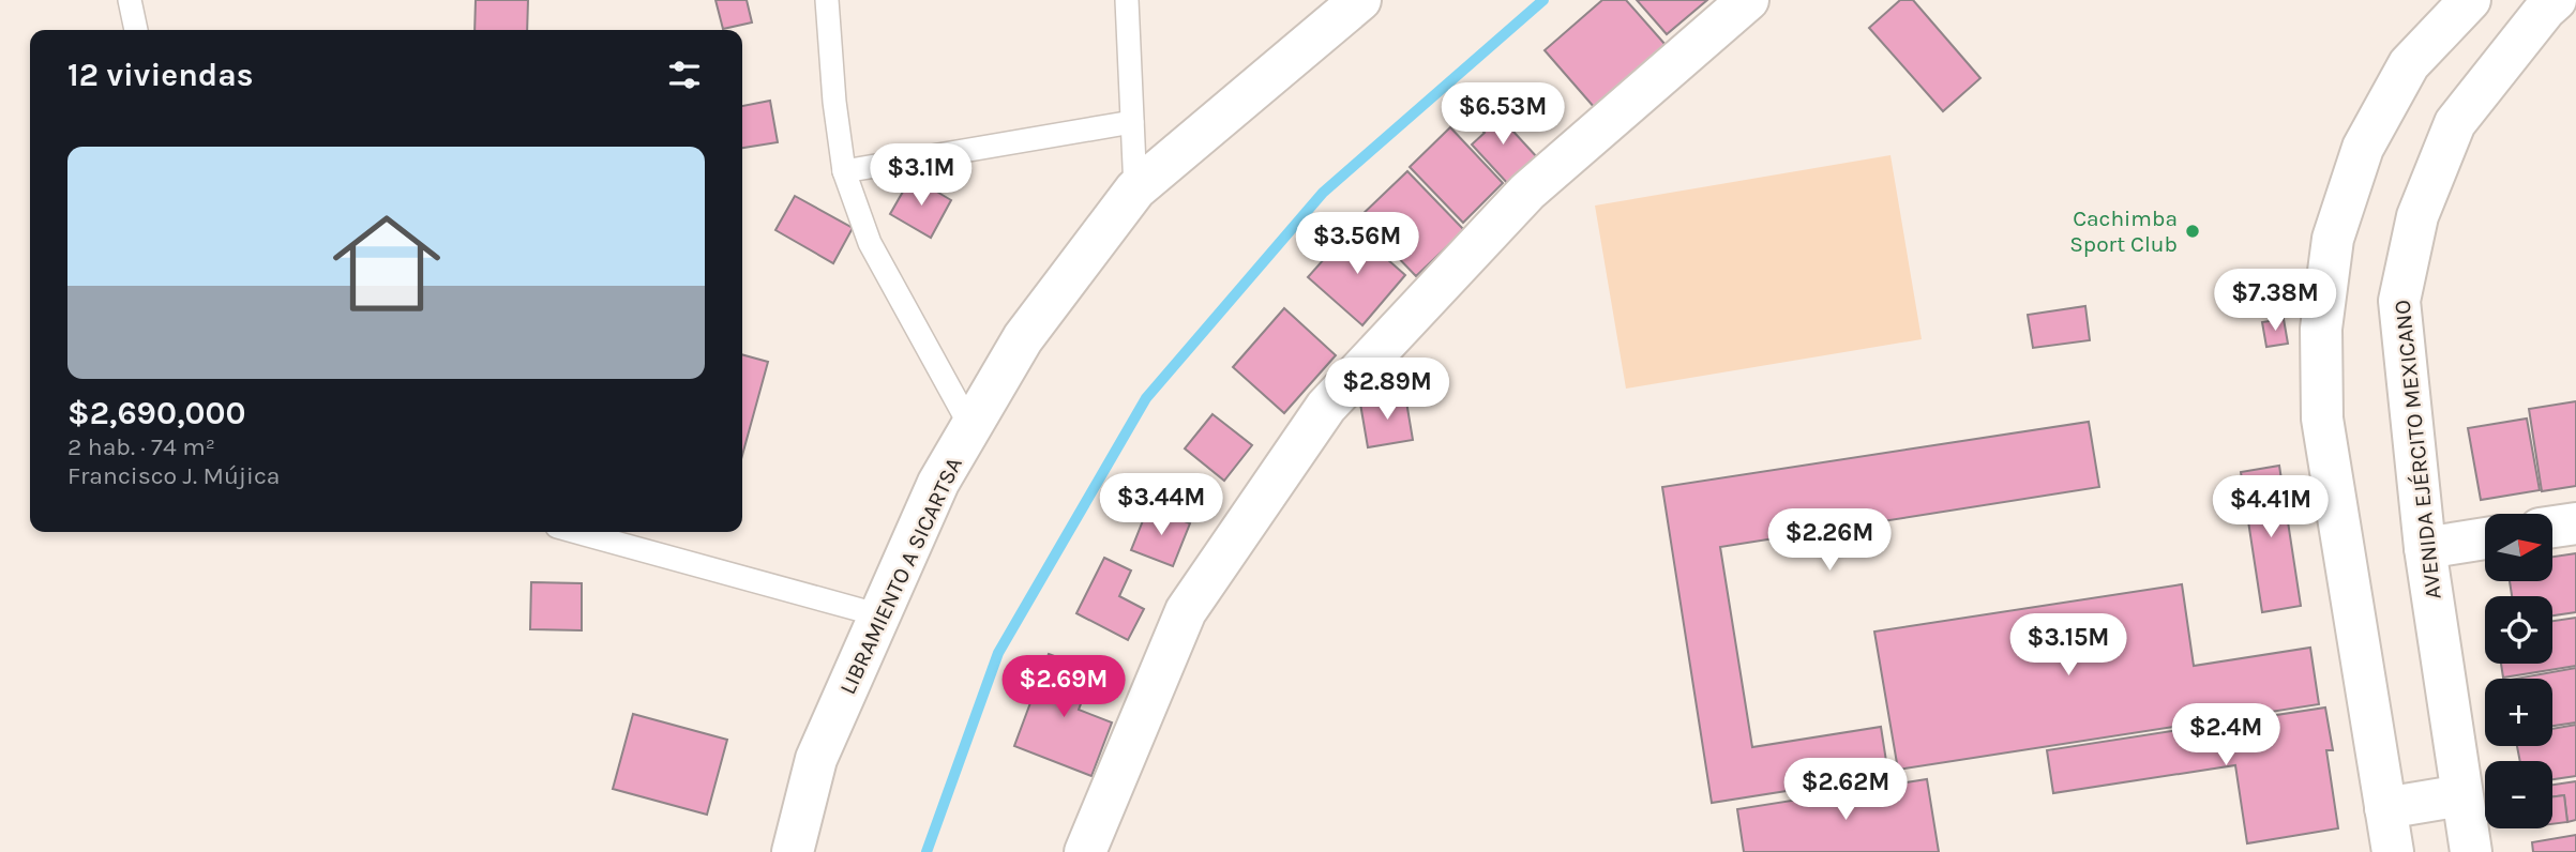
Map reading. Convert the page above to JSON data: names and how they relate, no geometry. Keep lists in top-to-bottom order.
{
  "streets": {
    "street": ["AVENIDA EJÉRCITO MEXICANO", "LIBRAMIENTO A SICARTSA"]
  },
  "places": ["Cachimba Sport Club"],
  "north": "right",
  "page": {
    "heading": "12 viviendas",
    "price": [
      "$6.53M",
      "$3.1M",
      "$3.56M",
      "$7.38M",
      "$2.89M",
      "$3.44M",
      "$4.41M",
      "$2.26M",
      "$3.15M",
      "$2.69M",
      "$2.4M",
      "$2.62M"
    ],
    "list": [
      {
        "name": "$2,690,000",
        "note": "2 hab. · 74 m² · Francisco J. Mújica"
      }
    ],
    "map_buttons": ["+", "−"]
  }
}
